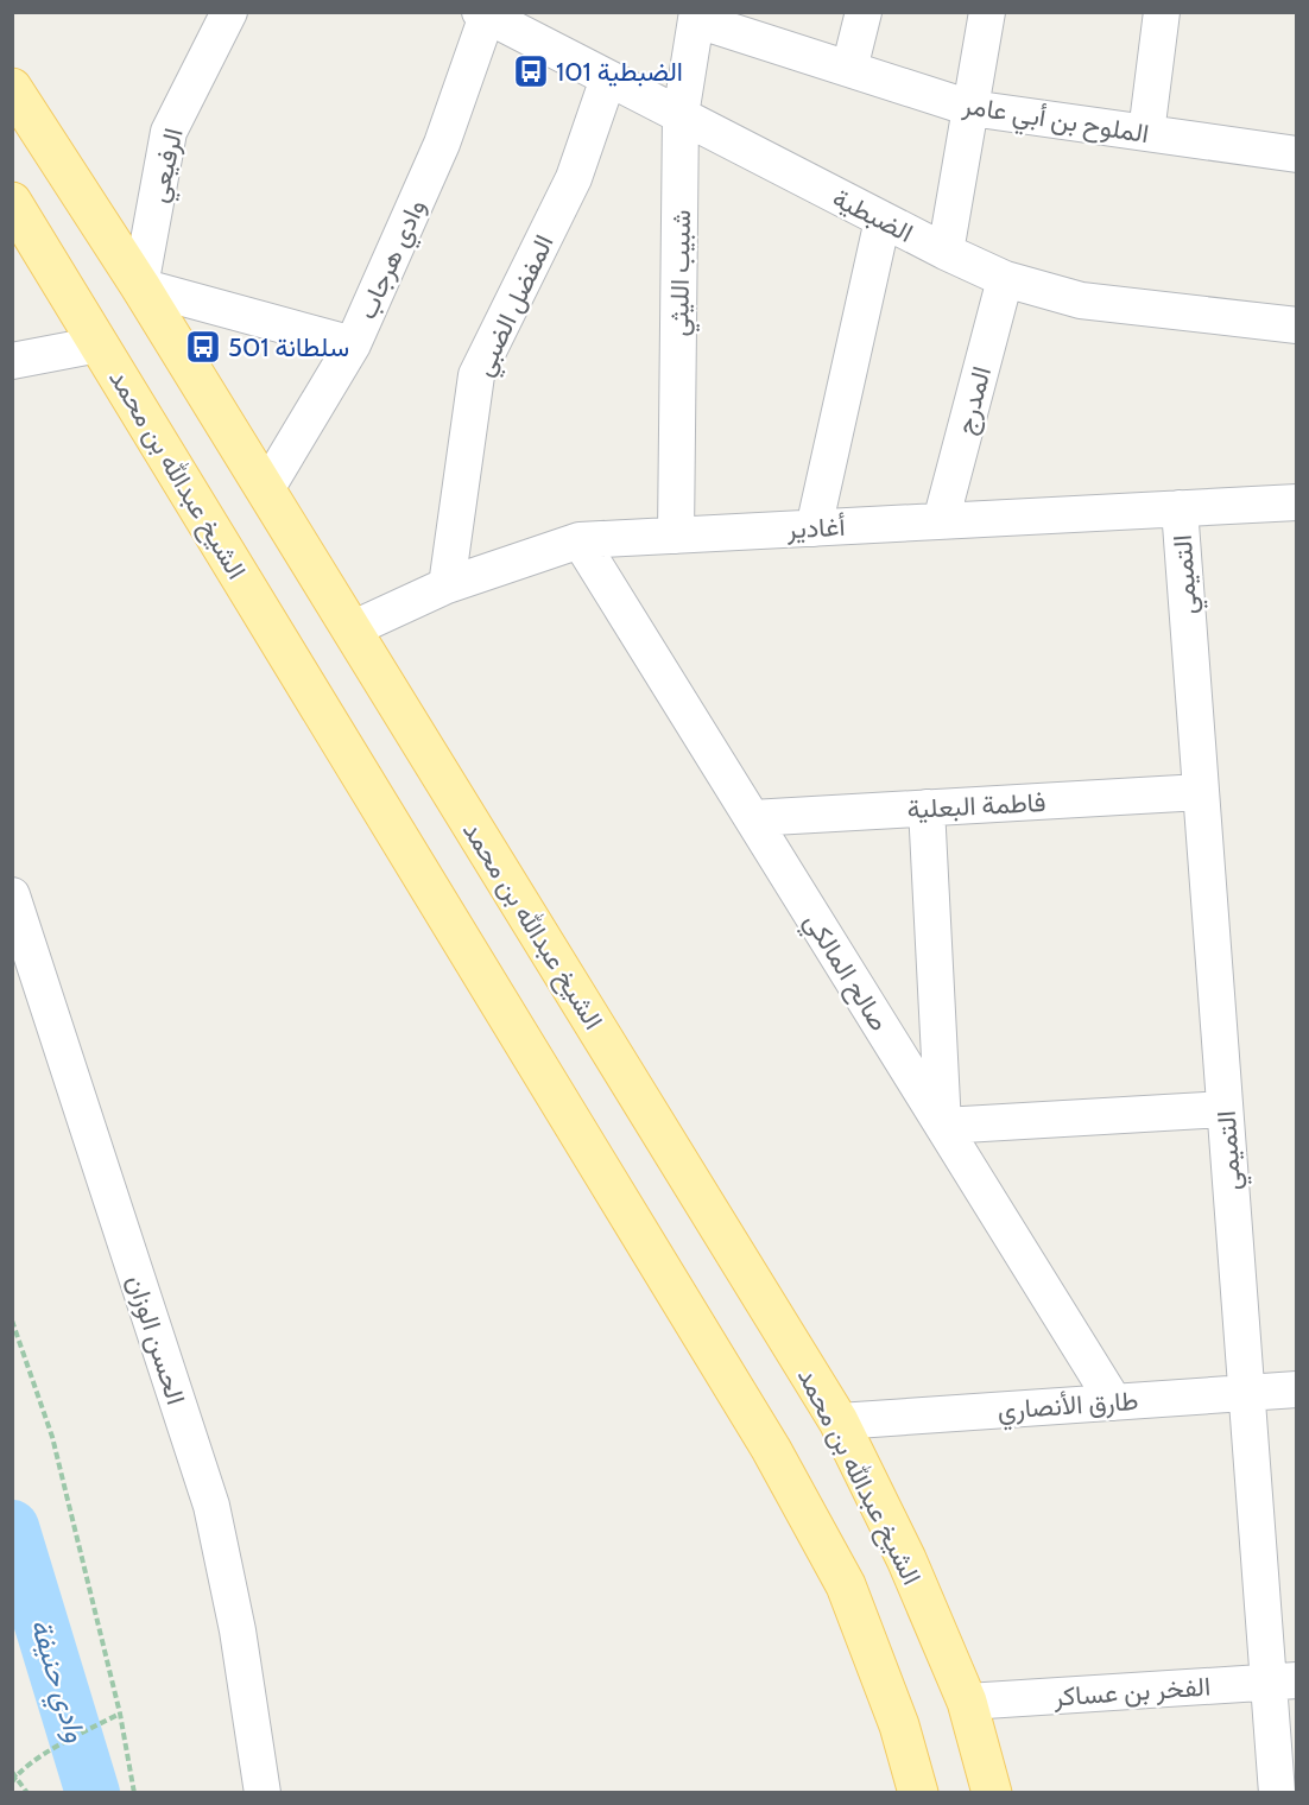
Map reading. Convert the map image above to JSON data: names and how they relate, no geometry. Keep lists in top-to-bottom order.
{
  "streets": {
    "main road": ["الشيخ عبدالله بن محمد"],
    "street": [
      "الملوح بن أبي عامر",
      "الرفيعي",
      "الضبطية",
      "وادي هرجاب",
      "شبيب الليثي",
      "المفضل الضبي",
      "المدرج",
      "أغادير",
      "التميمي",
      "فاطمة البعلية",
      "صالح المالكي",
      "الحسن الوزان",
      "طارق الأنصاري",
      "الفخر بن عساكر"
    ]
  },
  "crossings": [
    ["الملوح بن أبي عامر", "شبيب الليثي"],
    ["الرفيعي", "الشيخ عبدالله بن محمد"],
    ["الضبطية", "وادي هرجاب"],
    ["الضبطية", "شبيب الليثي"],
    ["الضبطية", "المفضل الضبي"],
    ["الضبطية", "المدرج"],
    ["وادي هرجاب", "الشيخ عبدالله بن محمد"],
    ["شبيب الليثي", "أغادير"],
    ["المفضل الضبي", "أغادير"],
    ["المدرج", "أغادير"],
    ["الشيخ عبدالله بن محمد", "أغادير"],
    ["الشيخ عبدالله بن محمد", "طارق الأنصاري"],
    ["الشيخ عبدالله بن محمد", "الفخر بن عساكر"],
    ["أغادير", "التميمي"],
    ["أغادير", "صالح المالكي"],
    ["التميمي", "فاطمة البعلية"],
    ["التميمي", "طارق الأنصاري"],
    ["التميمي", "الفخر بن عساكر"],
    ["فاطمة البعلية", "صالح المالكي"],
    ["صالح المالكي", "طارق الأنصاري"]
  ],
  "water": ["وادي حنيفة"],
  "places": {
    "bus stop": ["الضبطية 101", "سلطانة 501"]
  }
}
